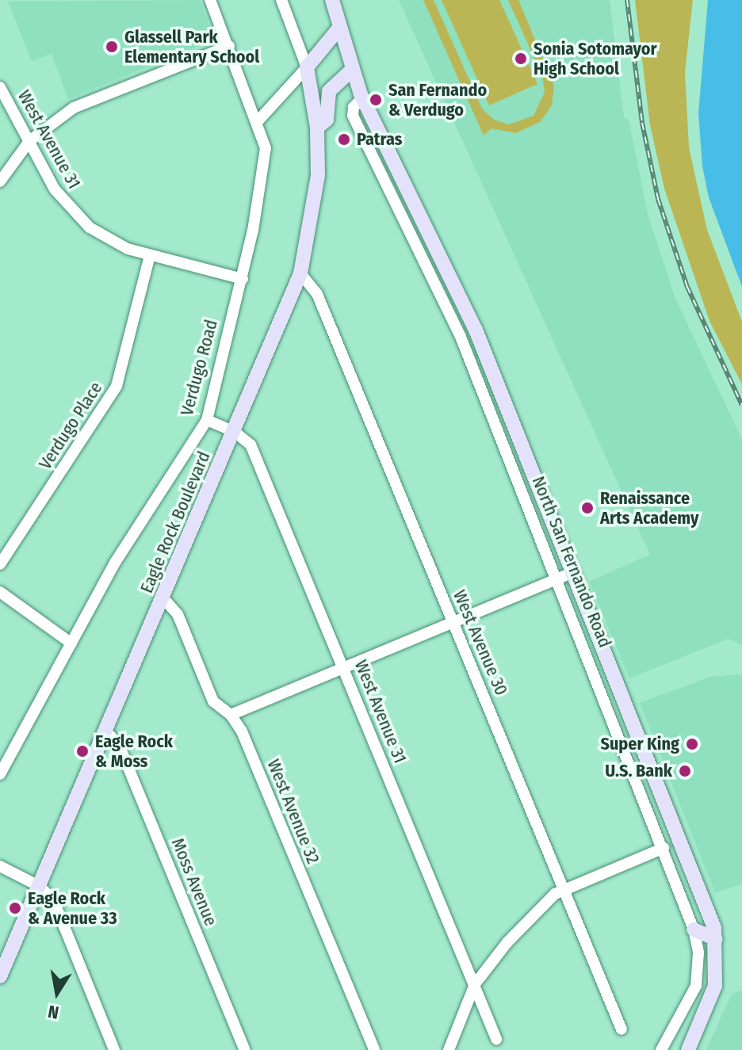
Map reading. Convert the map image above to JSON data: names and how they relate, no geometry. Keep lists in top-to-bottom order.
{
  "streets": {
    "main road": ["Eagle Rock Boulevard", "North San Fernando Road"],
    "street": [
      "West Avenue 31",
      "Verdugo Road",
      "Verdugo Place",
      "West Avenue 30",
      "West Avenue 32",
      "Moss Avenue"
    ]
  },
  "crossings": [
    ["West Avenue 31", "Verdugo Road"],
    ["West Avenue 31", "Verdugo Place"],
    ["West Avenue 31", "Eagle Rock Boulevard"],
    ["Eagle Rock Boulevard", "West Avenue 30"],
    ["Eagle Rock Boulevard", "West Avenue 32"],
    ["Eagle Rock Boulevard", "Moss Avenue"]
  ],
  "places": [
    "Glassell Park Elementary School",
    "Sonia Sotomayor High School",
    "San Fernando & Verdugo",
    "Patras",
    "Renaissance Arts Academy",
    "Super King",
    "Eagle Rock & Moss",
    "U.S. Bank",
    "Eagle Rock & Avenue 33"
  ],
  "north": "bottom"
}
